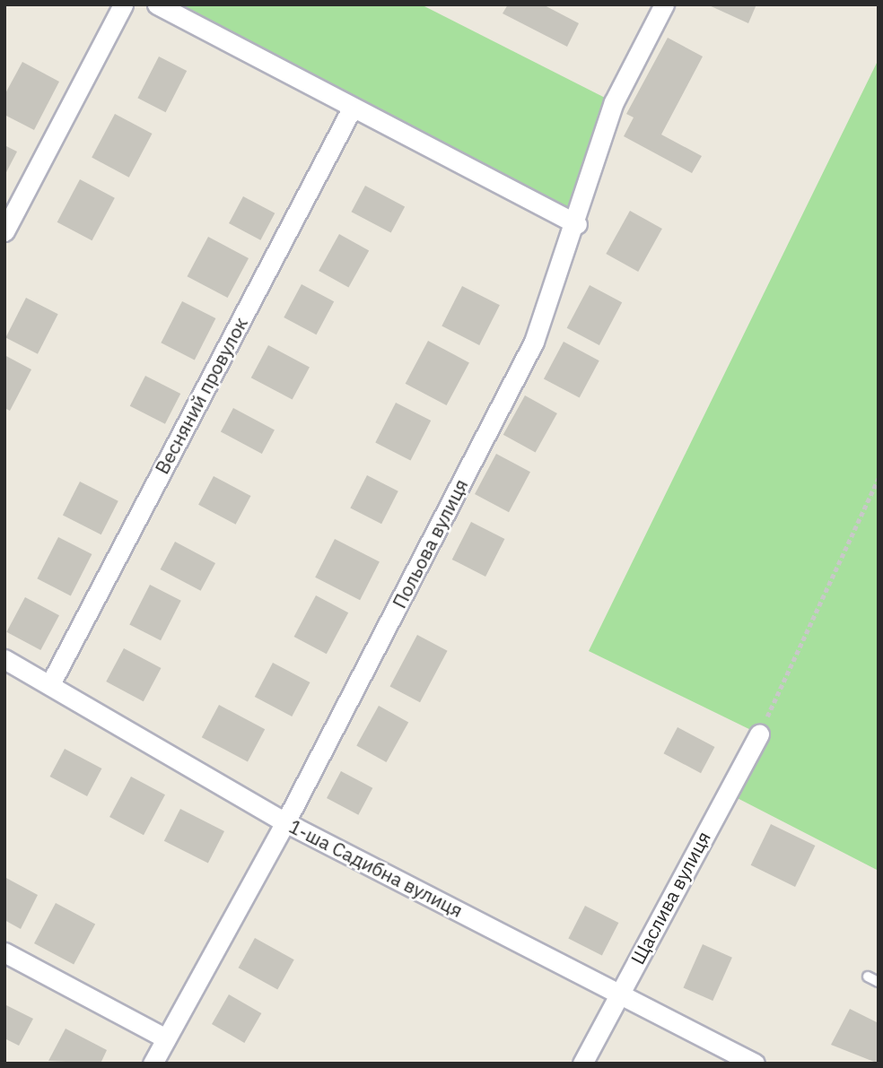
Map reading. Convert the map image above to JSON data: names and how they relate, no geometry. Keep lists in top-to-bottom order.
{
  "streets": {
    "street": [
      "Весняний провулок",
      "Польова вулиця",
      "1-ша Садибна вулиця",
      "Щаслива вулиця"
    ]
  },
  "crossings": [
    ["Весняний провулок", "1-ша Садибна вулиця"],
    ["Польова вулиця", "1-ша Садибна вулиця"],
    ["1-ша Садибна вулиця", "Щаслива вулиця"]
  ]
}
